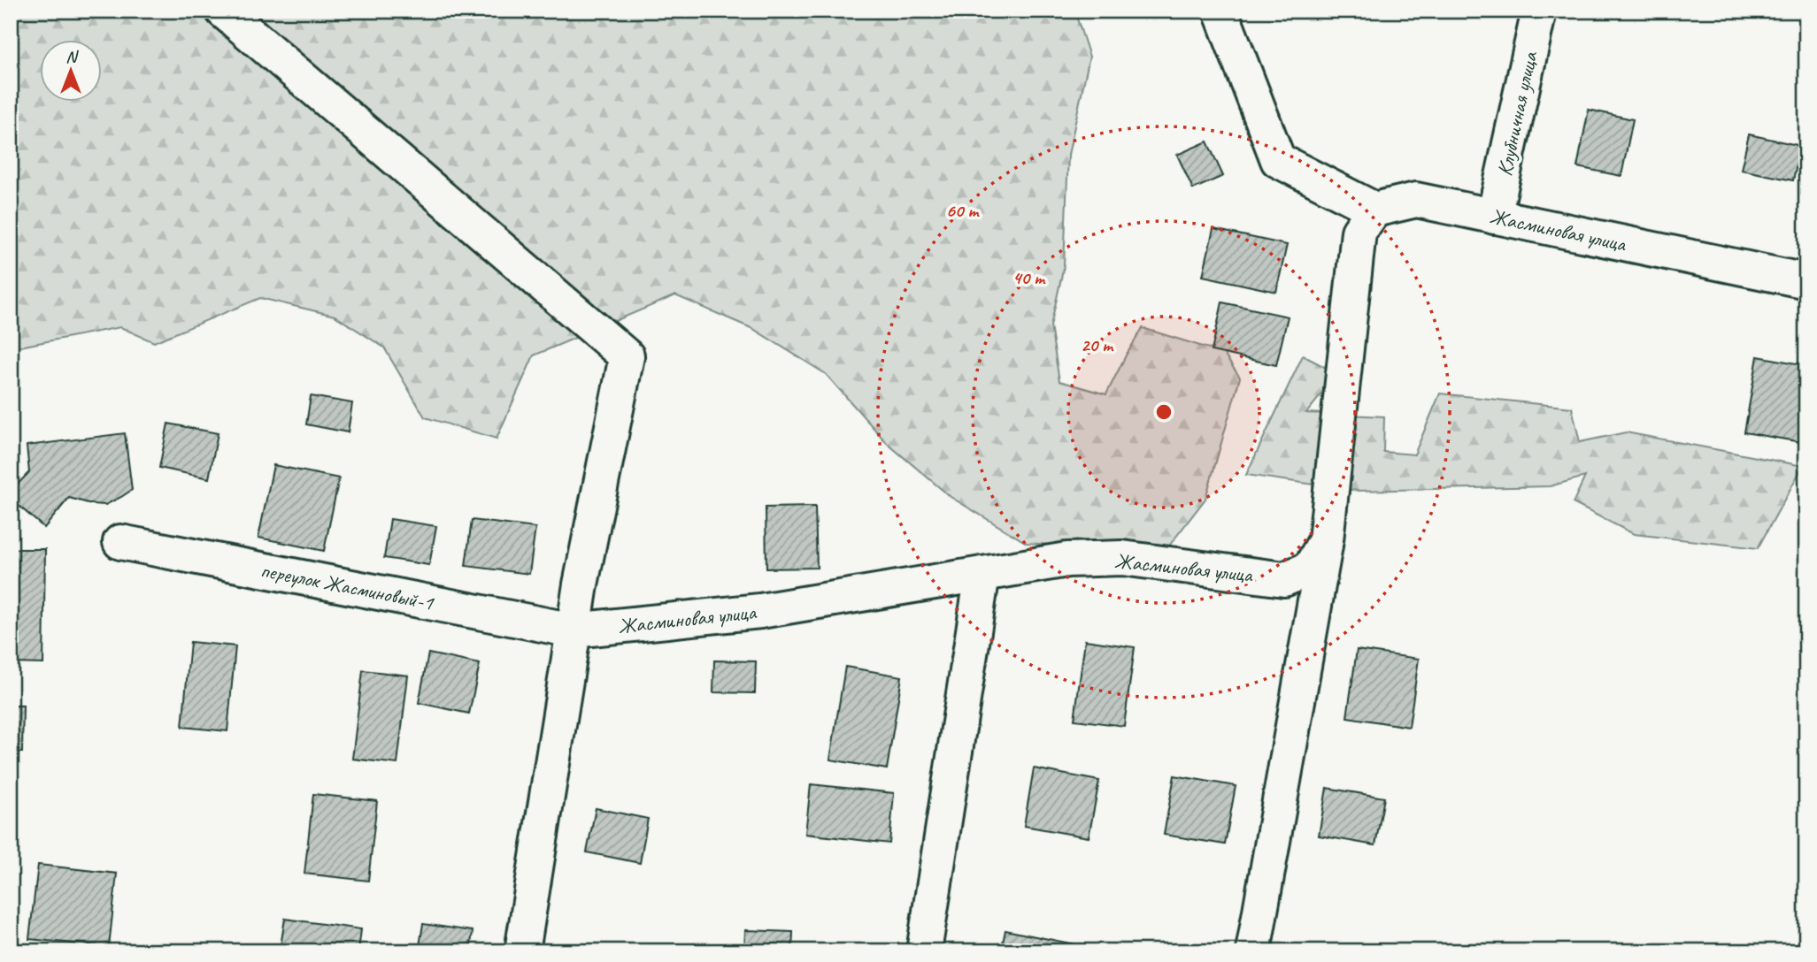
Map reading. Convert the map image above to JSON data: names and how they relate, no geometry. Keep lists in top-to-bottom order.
{
  "streets": {
    "street": ["Клубничная улица", "Жасминовая улица", "переулок Жасминовый-1"]
  },
  "crossings": [
    ["Клубничная улица", "Жасминовая улица"],
    ["Жасминовая улица", "переулок Жасминовый-1"]
  ],
  "north": "top",
  "rings": ["60 m", "40 m", "20 m"]
}
